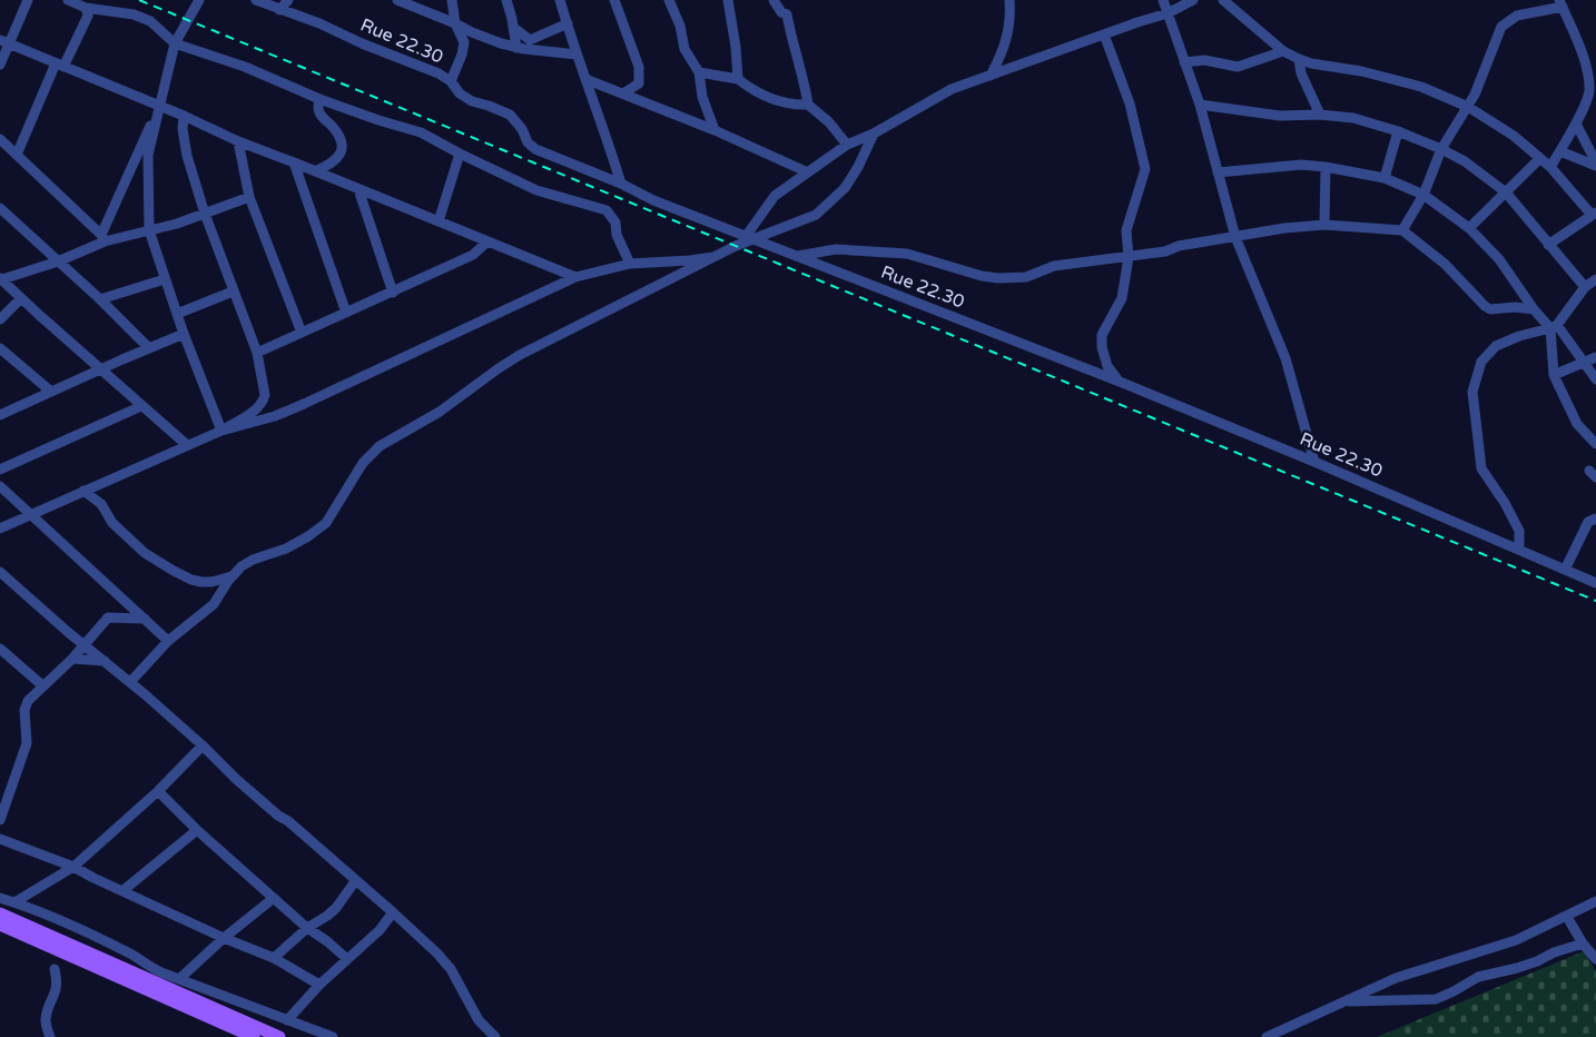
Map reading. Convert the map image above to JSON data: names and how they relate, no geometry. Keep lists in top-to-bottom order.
{
  "streets": {
    "street": ["Rue 22.30"]
  }
}
